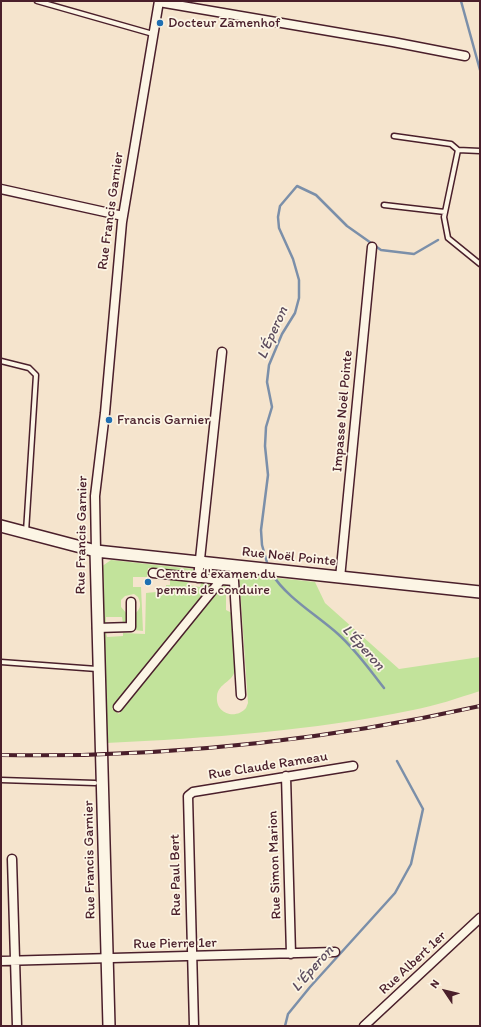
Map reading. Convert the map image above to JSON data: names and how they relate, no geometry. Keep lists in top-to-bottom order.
{
  "streets": {
    "street": [
      "Rue Francis Garnier",
      "Impasse Noël Pointe",
      "Rue Noël Pointe",
      "Rue Claude Rameau",
      "Rue Simon Marion",
      "Rue Paul Bert",
      "Rue Pierre 1er",
      "Rue Albert 1er"
    ]
  },
  "crossings": [
    ["Rue Francis Garnier", "Rue Noël Pointe"],
    ["Rue Francis Garnier", "Rue Pierre 1er"],
    ["Impasse Noël Pointe", "Rue Noël Pointe"],
    ["Rue Claude Rameau", "Rue Simon Marion"],
    ["Rue Claude Rameau", "Rue Paul Bert"],
    ["Rue Simon Marion", "Rue Pierre 1er"],
    ["Rue Paul Bert", "Rue Pierre 1er"]
  ],
  "water": ["L'Éperon"],
  "places": ["Docteur Zamenhof", "Francis Garnier", "Centre d'examen du permis de conduire"],
  "north": "top left"
}
